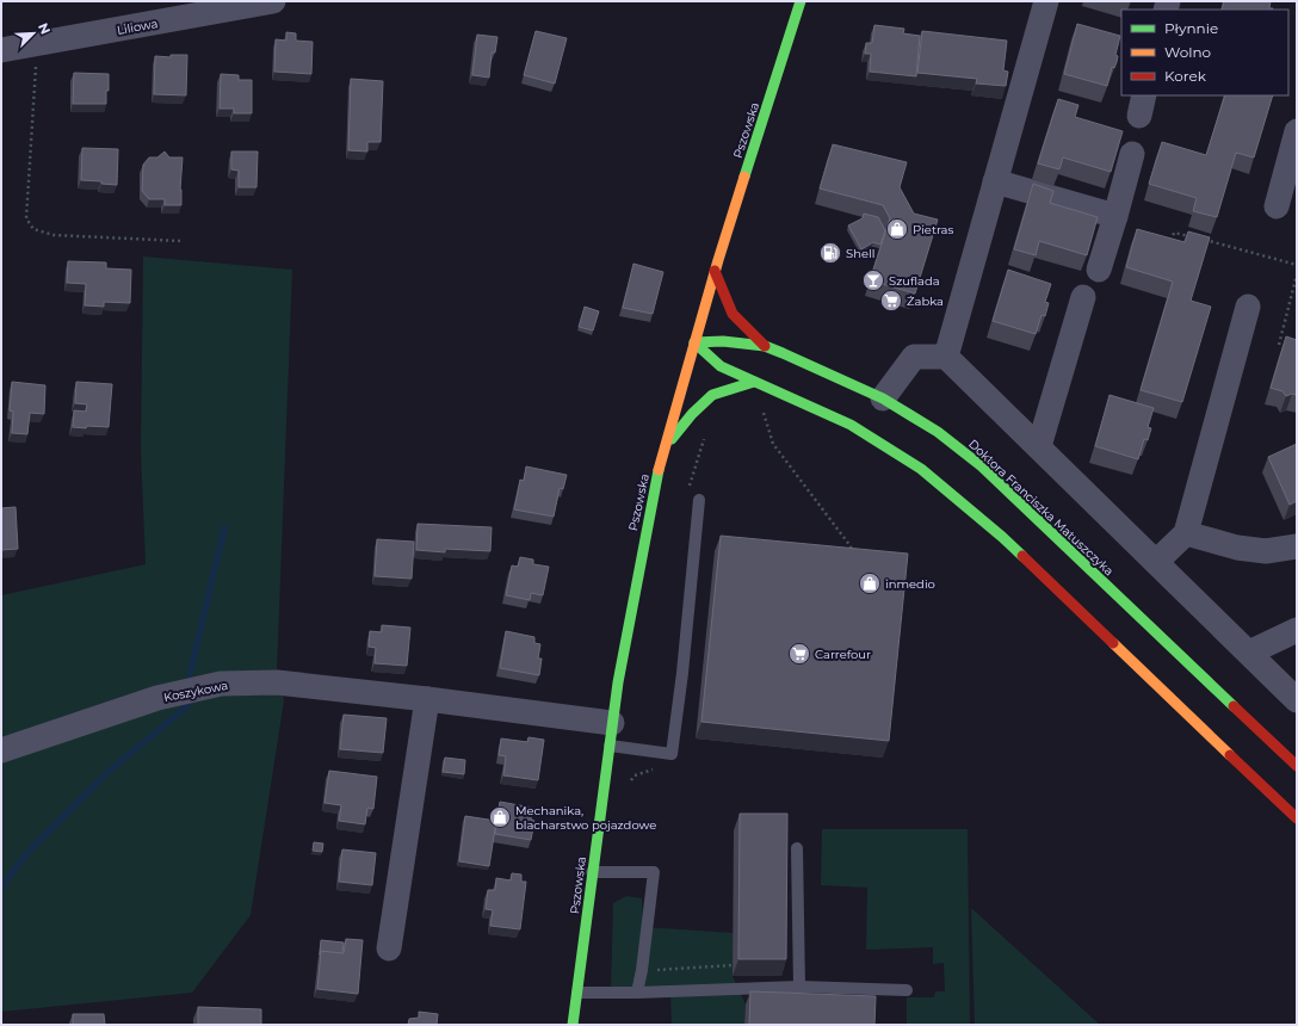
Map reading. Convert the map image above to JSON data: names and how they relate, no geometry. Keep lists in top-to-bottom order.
{
  "streets": {
    "main road": ["Pszowska", "Doktora Franciszka Matuszczyka"],
    "street": ["Liliowa", "Koszykowa"]
  },
  "crossings": [
    ["Pszowska", "Doktora Franciszka Matuszczyka"],
    ["Pszowska", "Koszykowa"]
  ],
  "places": {
    "shop": ["Pietras", "inmedio", "Mechanika, blacharstwo pojazdowe"],
    "fuel station": ["Shell"],
    "bar": ["Szuflada"],
    "supermarket": ["Żabka", "Carrefour"]
  },
  "legend": ["Płynnie", "Wolno", "Korek"],
  "north": "top right"
}
